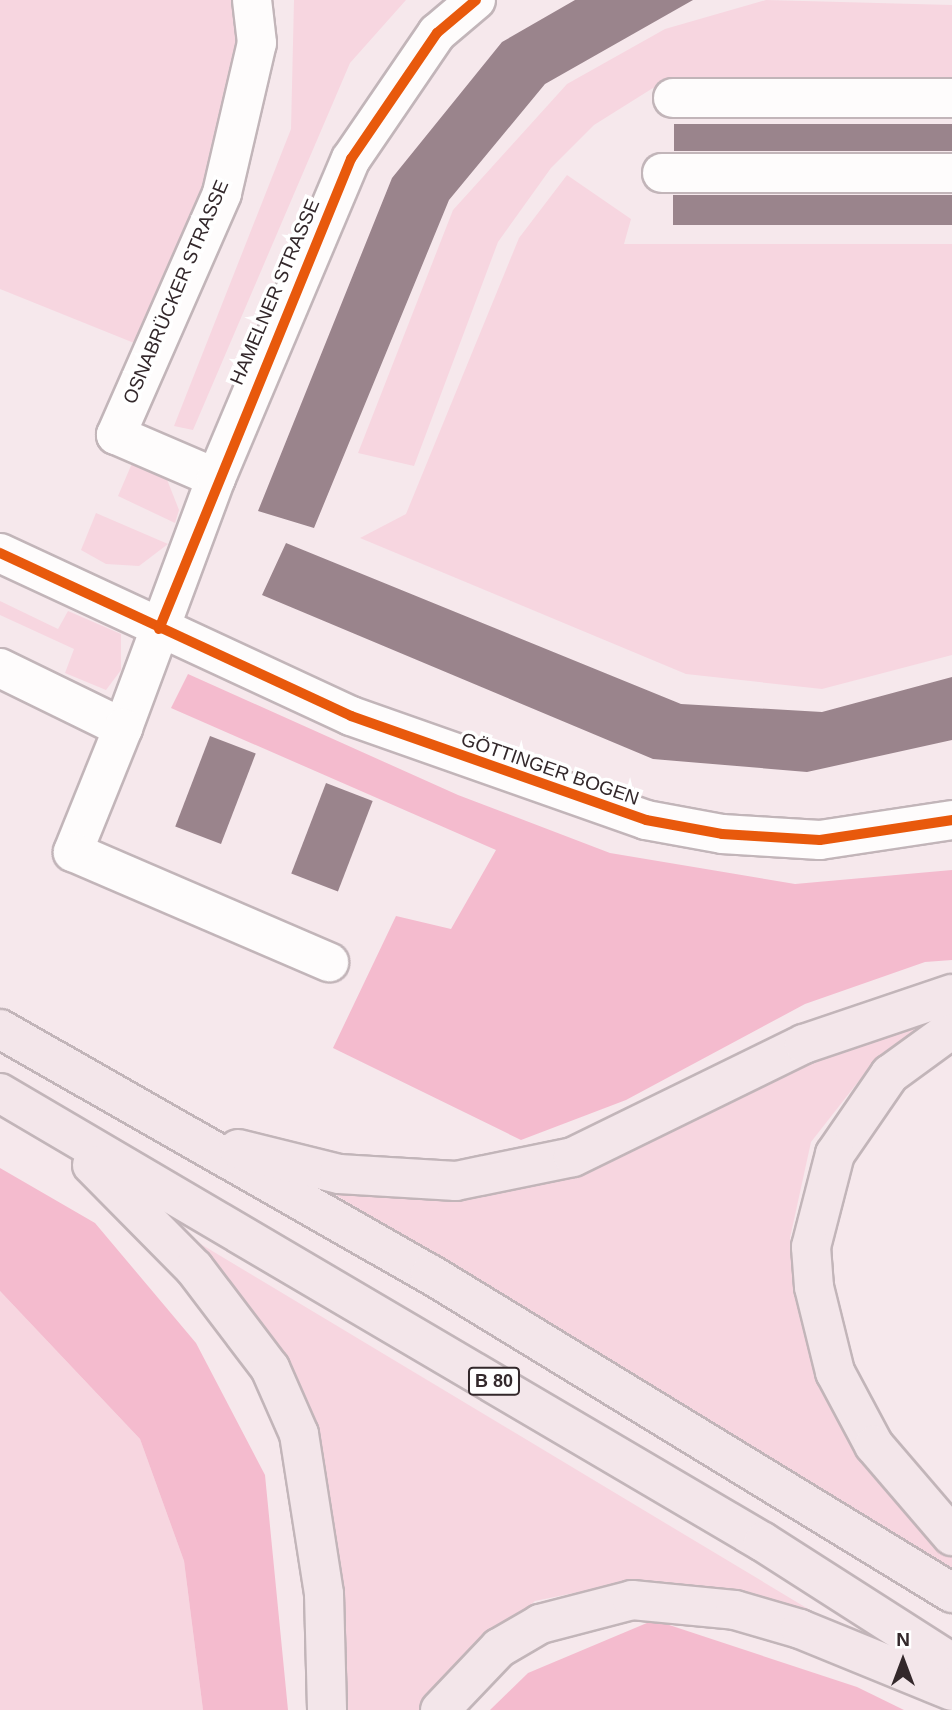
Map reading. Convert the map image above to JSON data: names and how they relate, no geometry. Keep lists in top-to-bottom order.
{
  "streets": {
    "highway": ["B 80"],
    "street": ["OSNABRÜCKER STRASSE", "HAMELNER STRASSE", "GÖTTINGER BOGEN"]
  },
  "crossings": [
    ["OSNABRÜCKER STRASSE", "HAMELNER STRASSE"],
    ["HAMELNER STRASSE", "GÖTTINGER BOGEN"]
  ],
  "north": "top"
}
